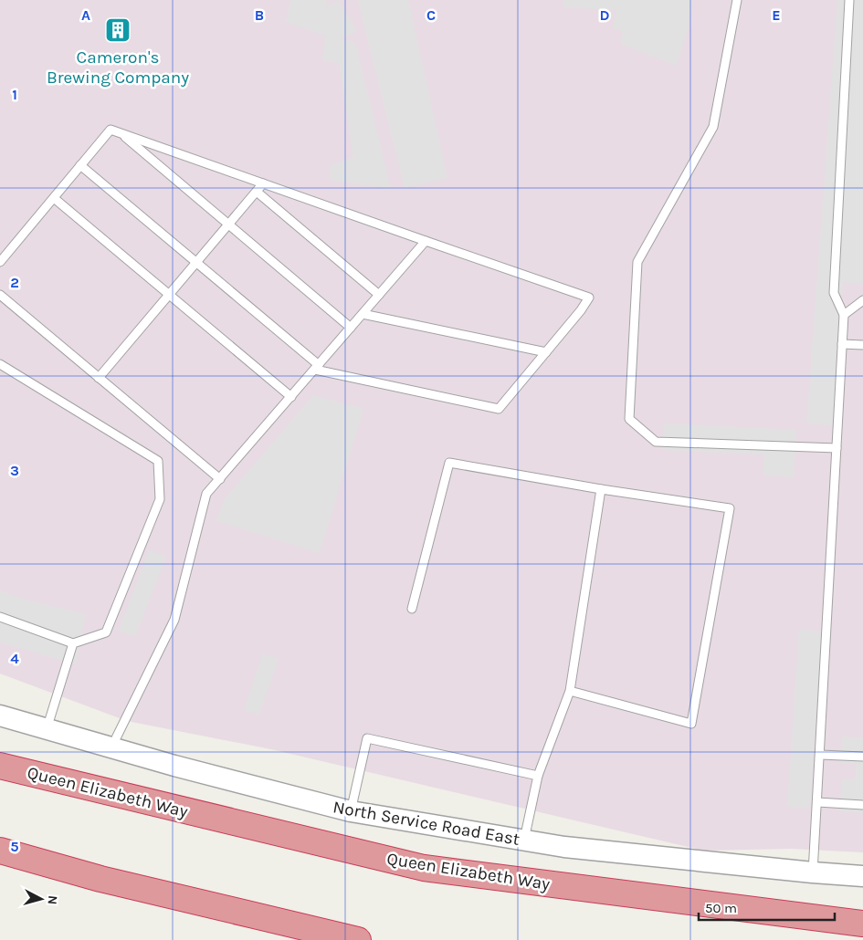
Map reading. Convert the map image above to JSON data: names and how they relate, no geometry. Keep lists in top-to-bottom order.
{
  "streets": {
    "highway": ["Queen Elizabeth Way"],
    "street": ["North Service Road East"]
  },
  "places": {
    "building": ["Cameron's Brewing Company"]
  },
  "scale_bar": "50 m",
  "north": "right",
  "grid": {
    "columns": [
      "A",
      "B",
      "C",
      "D",
      "E"
    ],
    "rows": [
      "1",
      "2",
      "3",
      "4",
      "5"
    ]
  }
}
